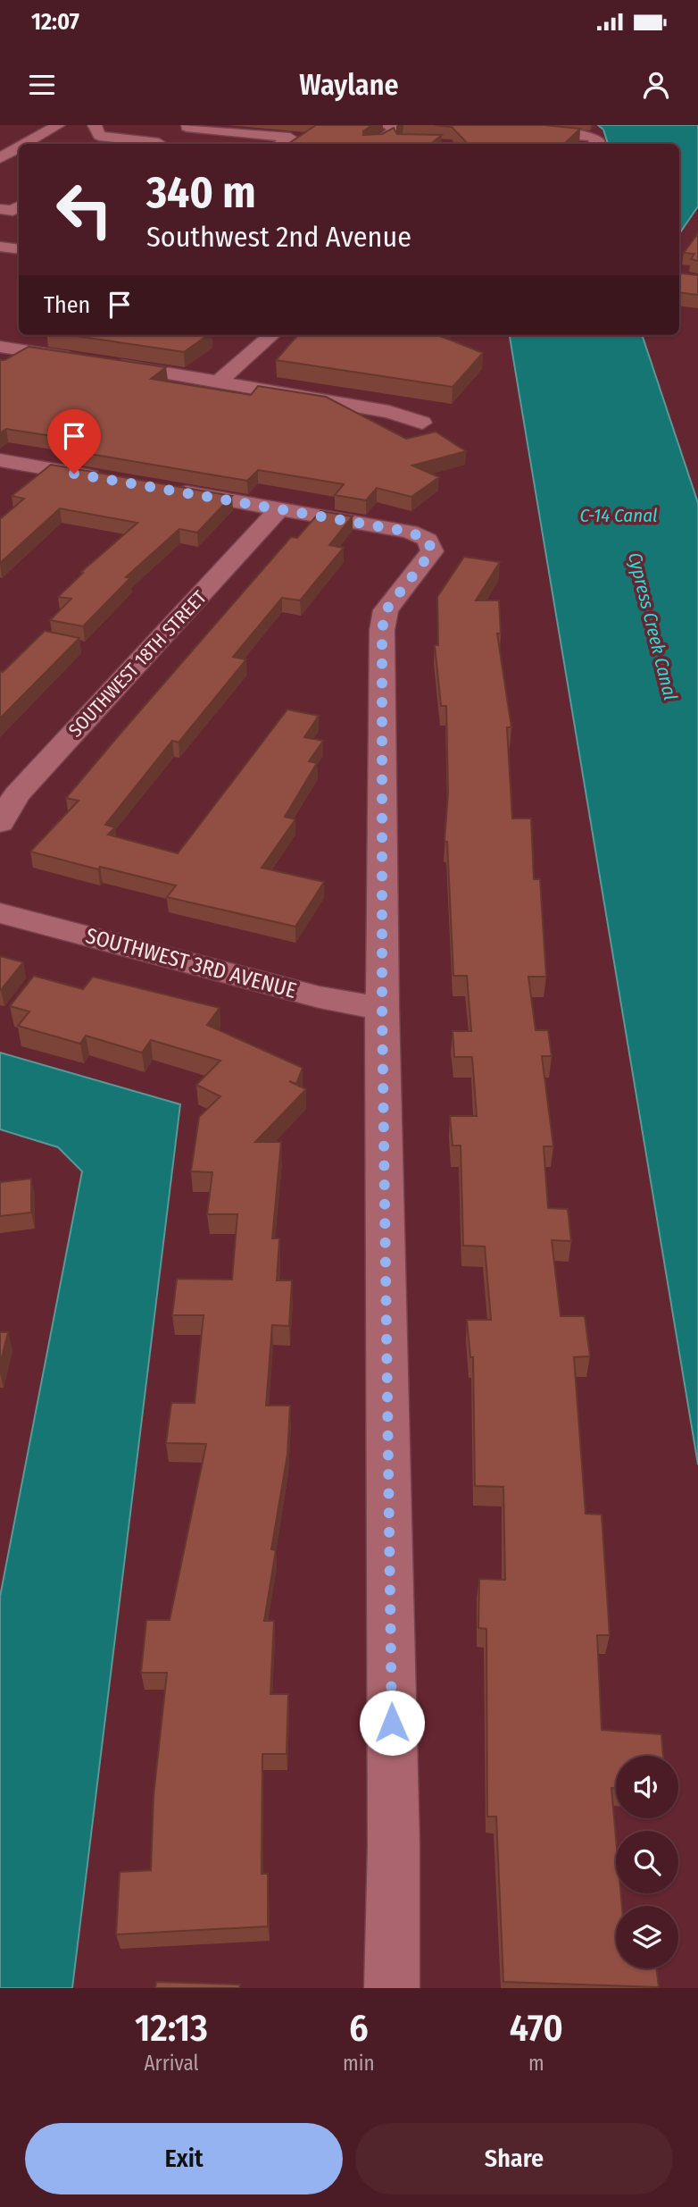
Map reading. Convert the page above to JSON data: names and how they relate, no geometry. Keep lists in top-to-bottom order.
{
  "streets": {
    "street": ["SOUTHWEST 18TH STREET", "SOUTHWEST 3RD AVENUE"]
  },
  "water": ["C-14 Canal", "Cypress Creek Canal"],
  "page": {
    "status": "12:07",
    "header": "Waylane",
    "turn": ["340 m", "Southwest 2nd Avenue"],
    "then": "Then",
    "eta": [
      "12:13",
      "Arrival",
      "6",
      "min",
      "470",
      "m"
    ],
    "buttons": ["Exit", "Share"]
  }
}
